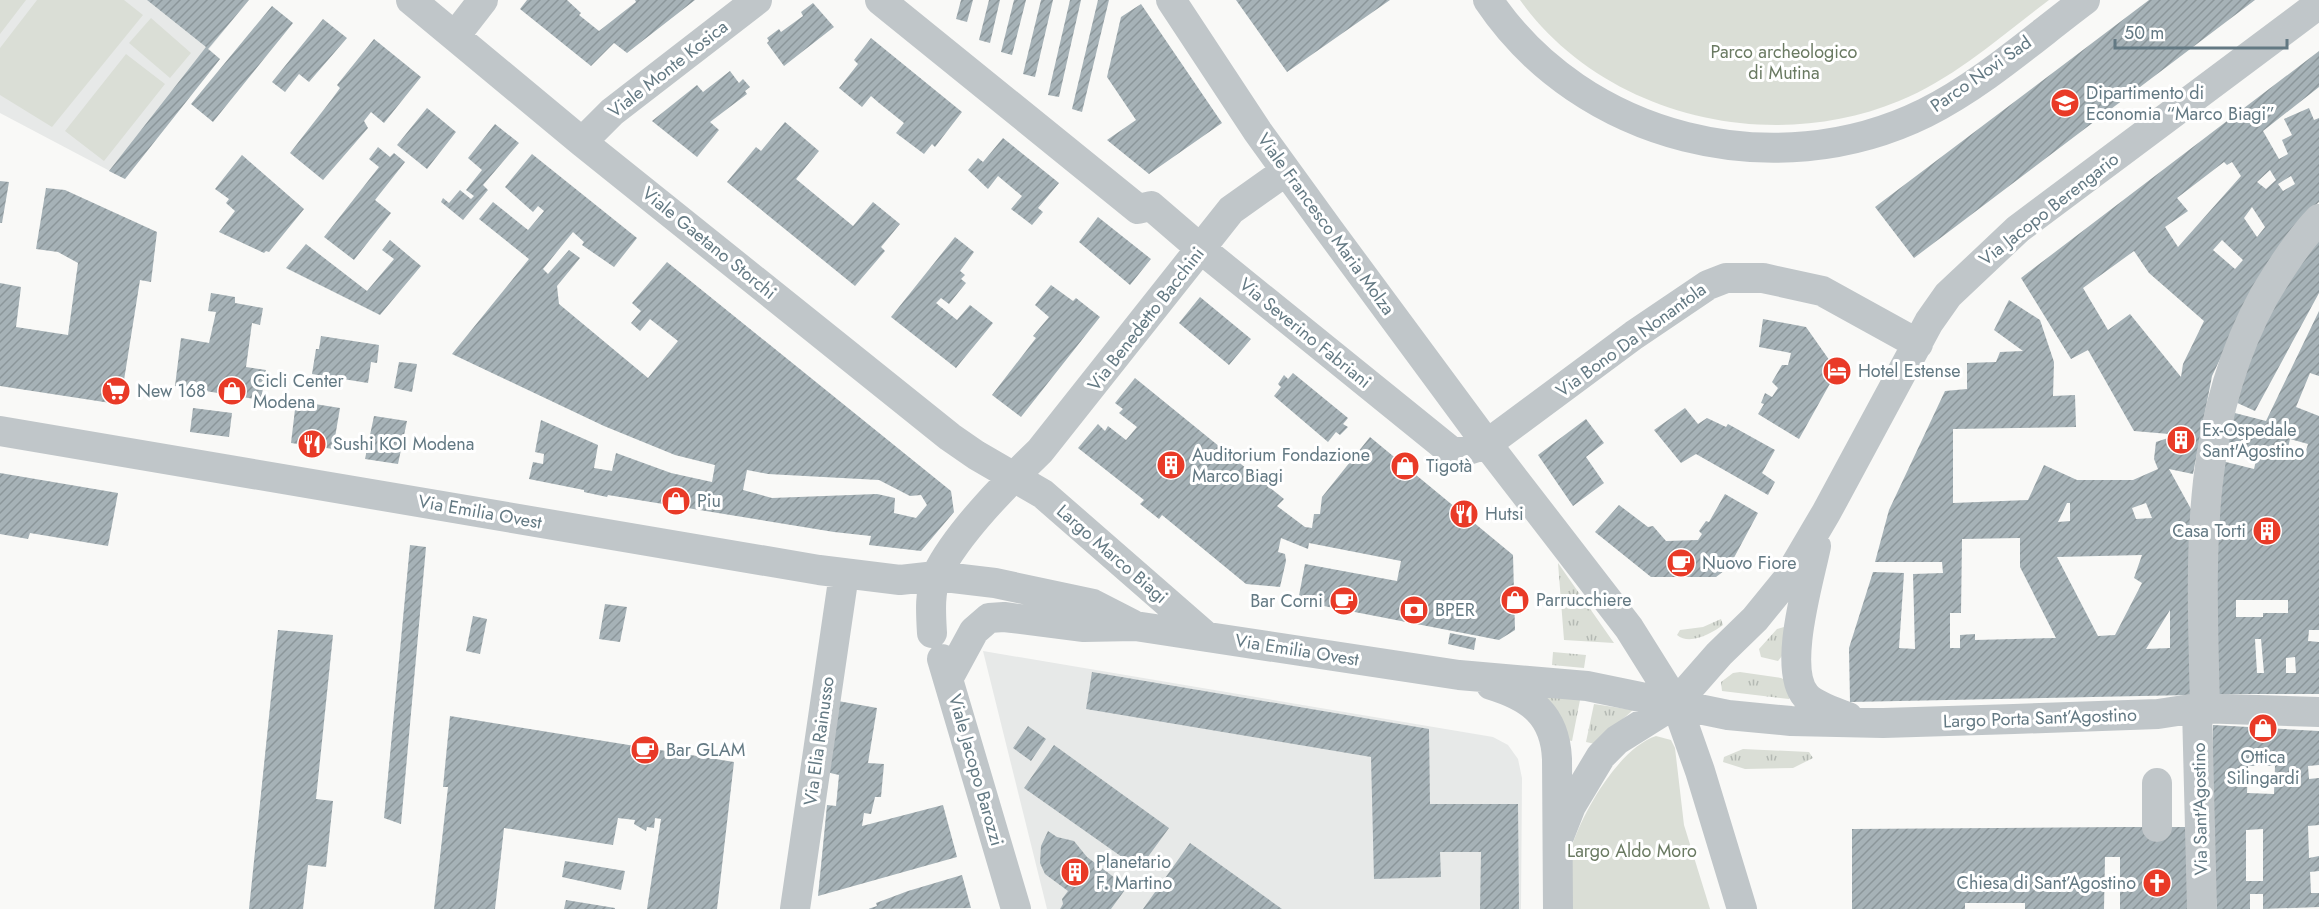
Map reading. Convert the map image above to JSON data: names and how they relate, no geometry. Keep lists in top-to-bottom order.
{
  "streets": {
    "street": [
      "Viale Monte Kosica",
      "Parco Novi Sad",
      "Via Jacopo Berengario",
      "Viale Francesco Maria Molza",
      "Viale Gaetano Storchi",
      "Via Benedetto Bacchini",
      "Via Severino Fabriani",
      "Via Bono Da Nonantola",
      "Via Emilia Ovest",
      "Largo Marco Biagi",
      "Largo Porta Sant’Agostino",
      "Via Elia Rainusso",
      "Viale Jacopo Barozzi",
      "Via Sant'Agostino"
    ]
  },
  "crossings": [
    ["Viale Monte Kosica", "Viale Gaetano Storchi"],
    ["Via Jacopo Berengario", "Via Bono Da Nonantola"],
    ["Via Jacopo Berengario", "Largo Porta Sant’Agostino"],
    ["Viale Francesco Maria Molza", "Via Benedetto Bacchini"],
    ["Viale Francesco Maria Molza", "Via Severino Fabriani"],
    ["Viale Francesco Maria Molza", "Via Bono Da Nonantola"],
    ["Viale Gaetano Storchi", "Via Benedetto Bacchini"],
    ["Viale Gaetano Storchi", "Largo Marco Biagi"],
    ["Via Benedetto Bacchini", "Via Severino Fabriani"],
    ["Via Benedetto Bacchini", "Via Emilia Ovest"],
    ["Via Benedetto Bacchini", "Largo Marco Biagi"],
    ["Via Severino Fabriani", "Via Bono Da Nonantola"],
    ["Via Emilia Ovest", "Largo Marco Biagi"],
    ["Via Emilia Ovest", "Via Elia Rainusso"],
    ["Via Emilia Ovest", "Viale Jacopo Barozzi"],
    ["Largo Porta Sant’Agostino", "Via Sant'Agostino"]
  ],
  "parks": ["Parco archeologico di Mutina", "Largo Aldo Moro"],
  "places": {
    "school or university": ["Dipartimento di Economia “Marco Biagi”"],
    "hotel": ["Hotel Estense"],
    "supermarket": ["New 168"],
    "shop": [
      "Cicli Center Modena",
      "Tigotà",
      "Piu",
      "Parrucchiere",
      "Ottica Silingardi"
    ],
    "building": [
      "Ex-Ospedale Sant'Agostino",
      "Auditorium Fondazione Marco Biagi",
      "Casa Torti",
      "Planetario F. Martino"
    ],
    "restaurant": ["Sushi KOI Modena", "Hutsi"],
    "cafe": ["Nuovo Fiore", "Bar Corni", "Bar GLAM"],
    "bank": ["BPER"],
    "church": ["Chiesa di Sant’Agostino"]
  },
  "scale_bar": "50 m"
}
